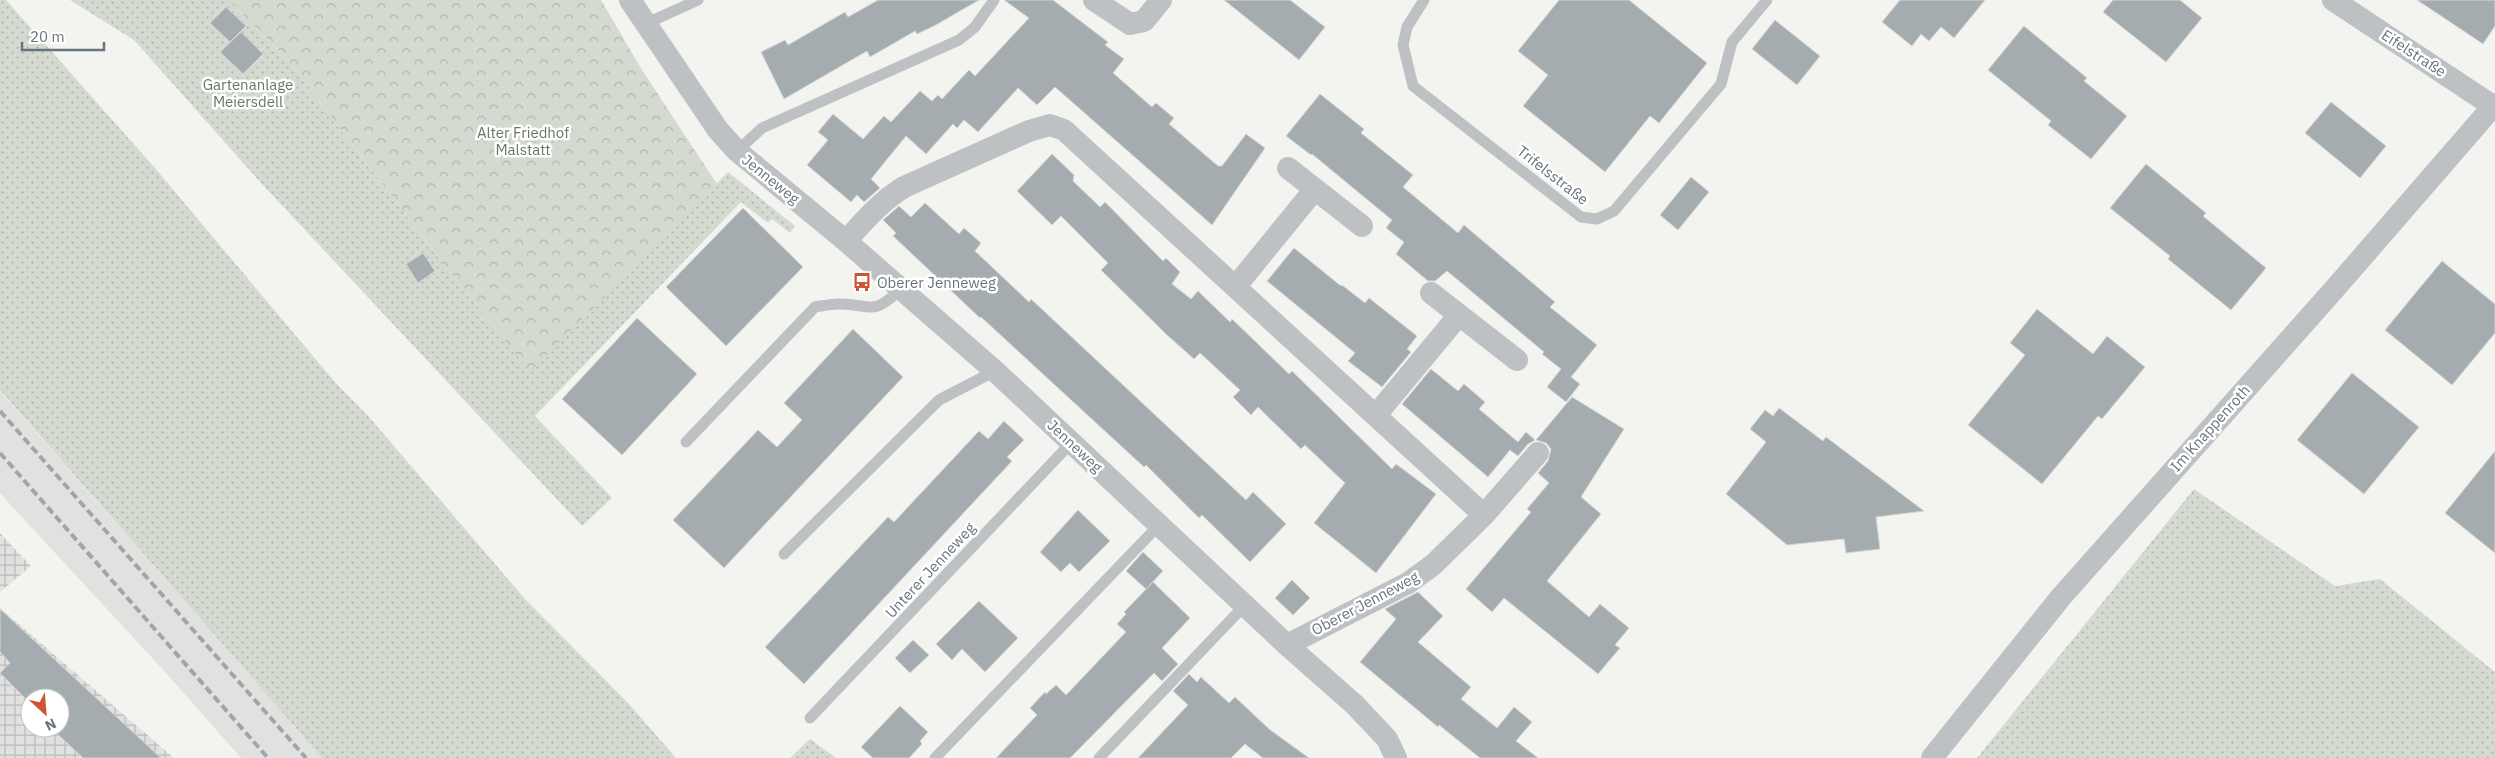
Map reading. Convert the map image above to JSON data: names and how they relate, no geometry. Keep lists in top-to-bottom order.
{
  "streets": {
    "street": [
      "Eifelstraße",
      "Jenneweg",
      "Im Knappenroth",
      "Oberer Jenneweg"
    ],
    "lane": ["Trifelsstraße", "Unterer Jenneweg"]
  },
  "crossings": [
    ["Eifelstraße", "Im Knappenroth"],
    ["Jenneweg", "Unterer Jenneweg"],
    ["Jenneweg", "Oberer Jenneweg"]
  ],
  "parks": ["Gartenanlage Meiersdell", "Alter Friedhof Malstatt"],
  "places": {
    "bus stop": ["Oberer Jenneweg"]
  },
  "scale_bar": "20 m",
  "north": "bottom right"
}
